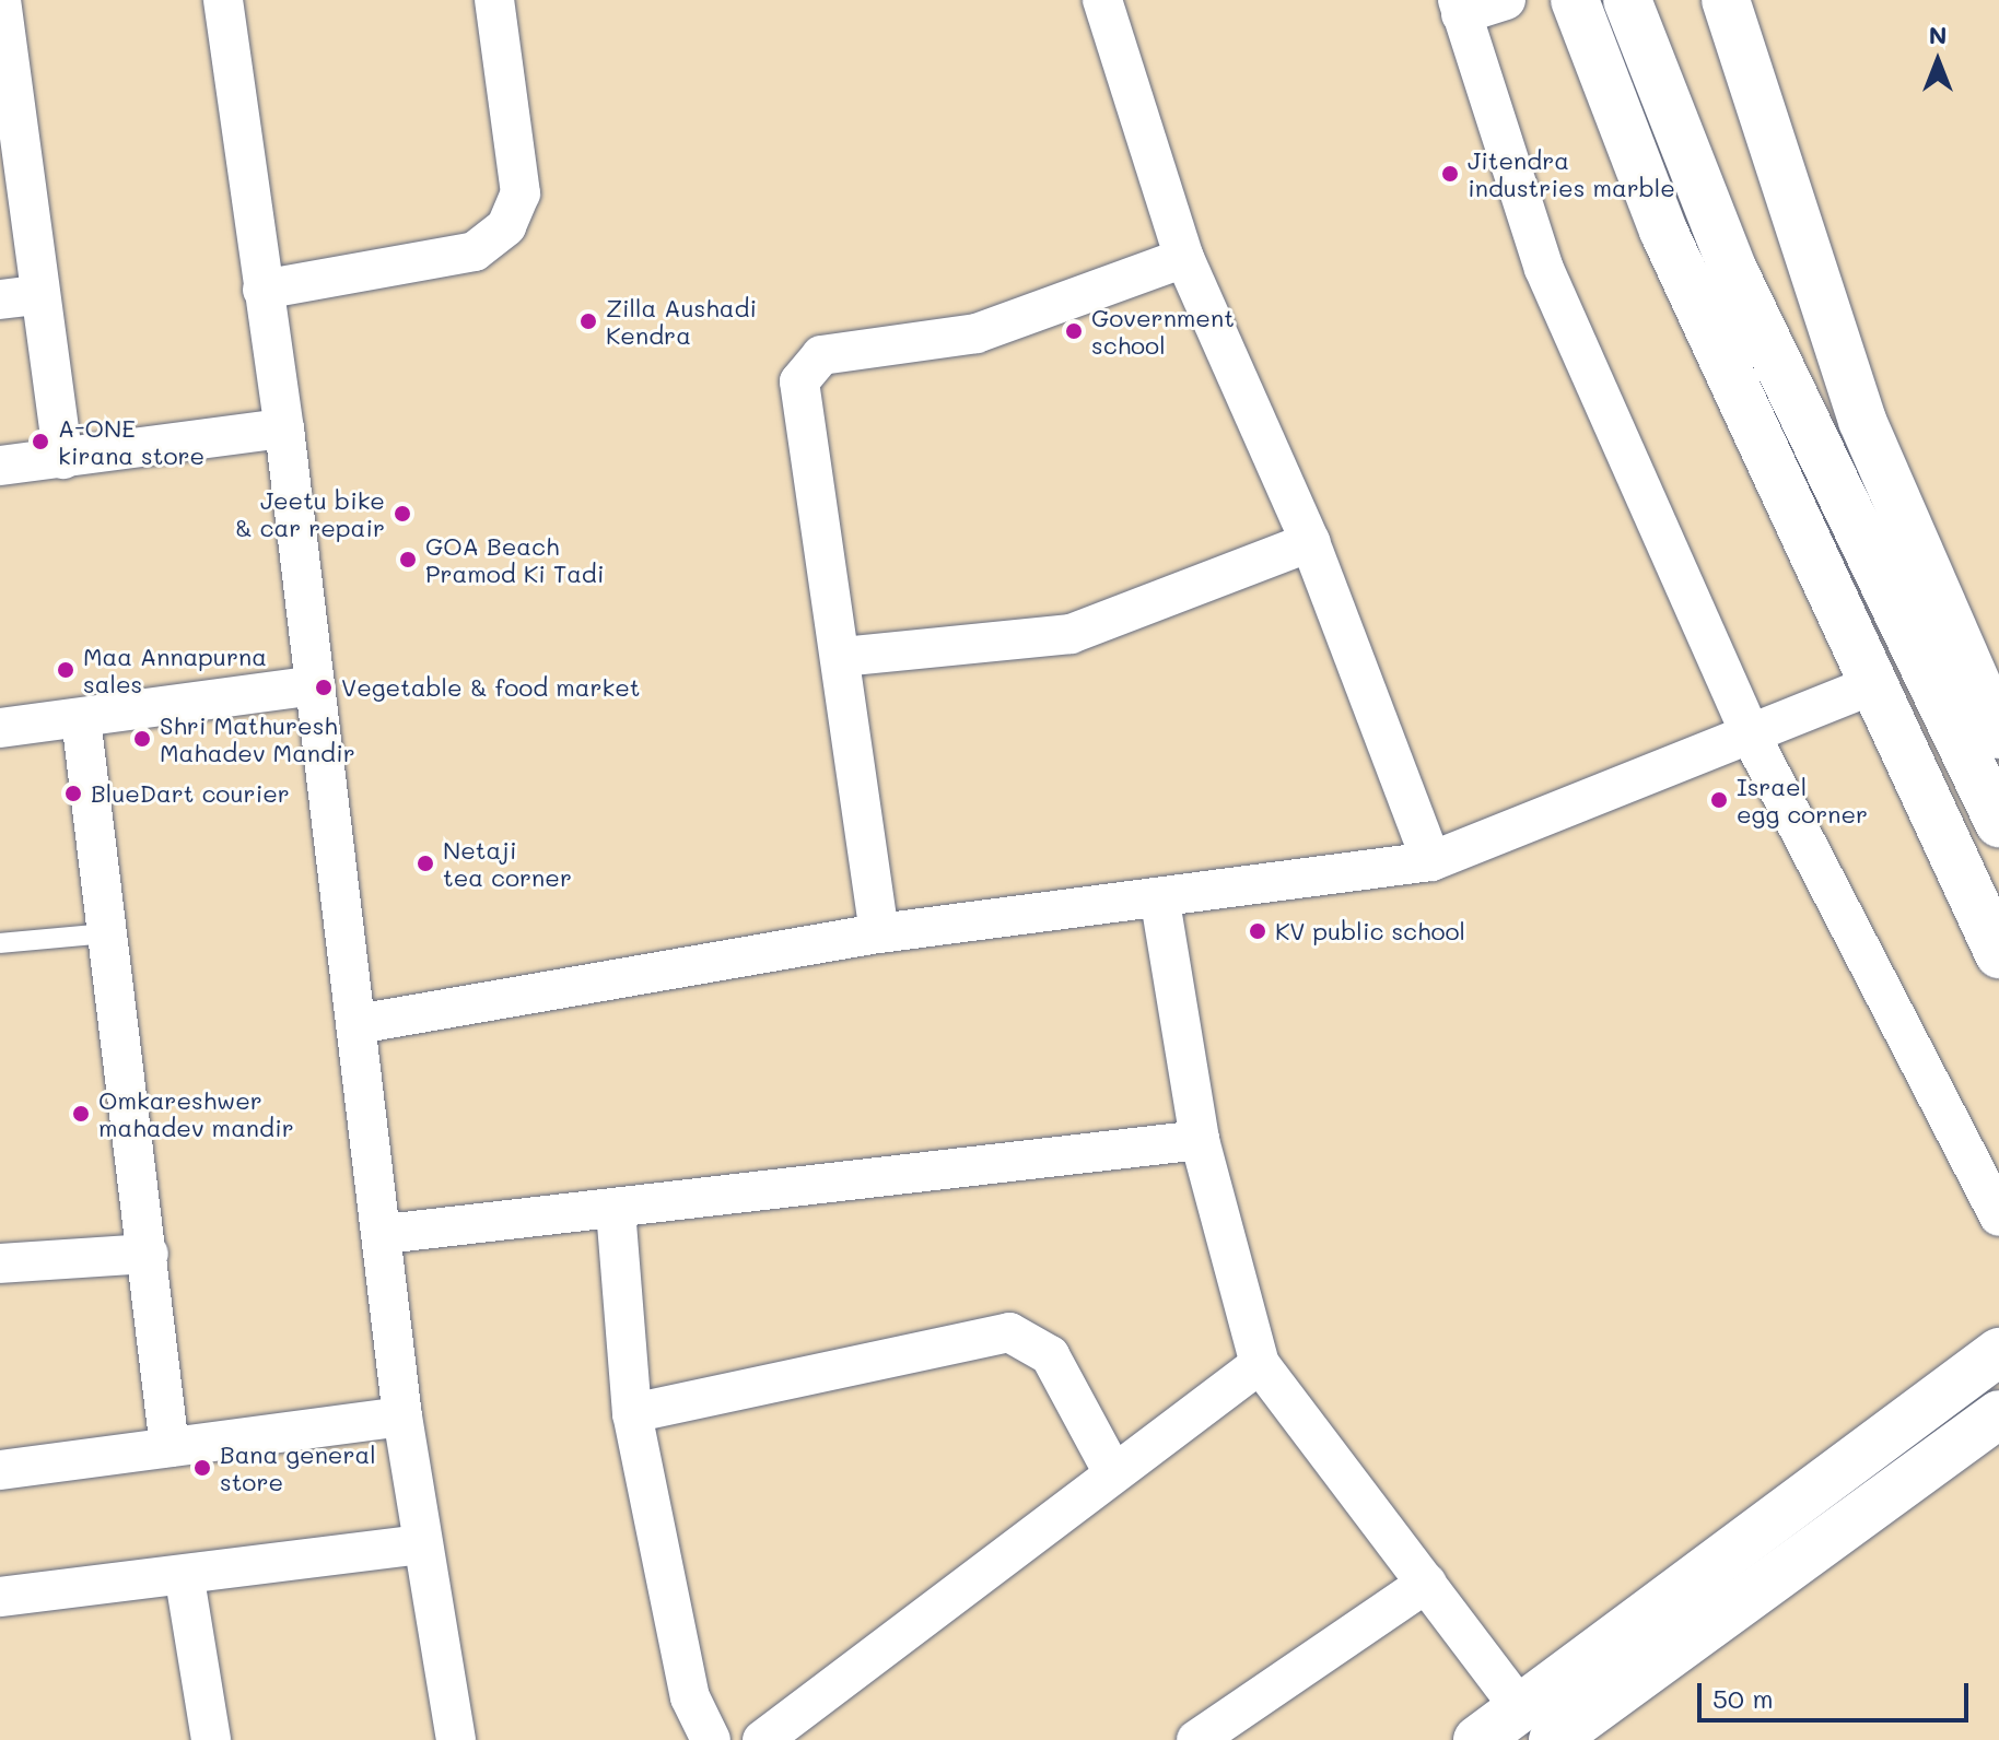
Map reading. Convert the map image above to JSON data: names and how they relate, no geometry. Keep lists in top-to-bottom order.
{
  "places": [
    "Jitendra industries marble",
    "Zilla Aushadi Kendra",
    "Government school",
    "A-ONE kirana store",
    "Jeetu bike & car repair",
    "GOA Beach Pramod Ki Tadi",
    "Maa Annapurna sales",
    "Vegetable & food market",
    "Shri Mathuresh Mahadev Mandir",
    "BlueDart courier",
    "Israel egg corner",
    "Netaji tea corner",
    "KV public school",
    "Omkareshwer mahadev mandir",
    "Bana general store"
  ],
  "scale_bar": "50 m",
  "north": "top"
}
